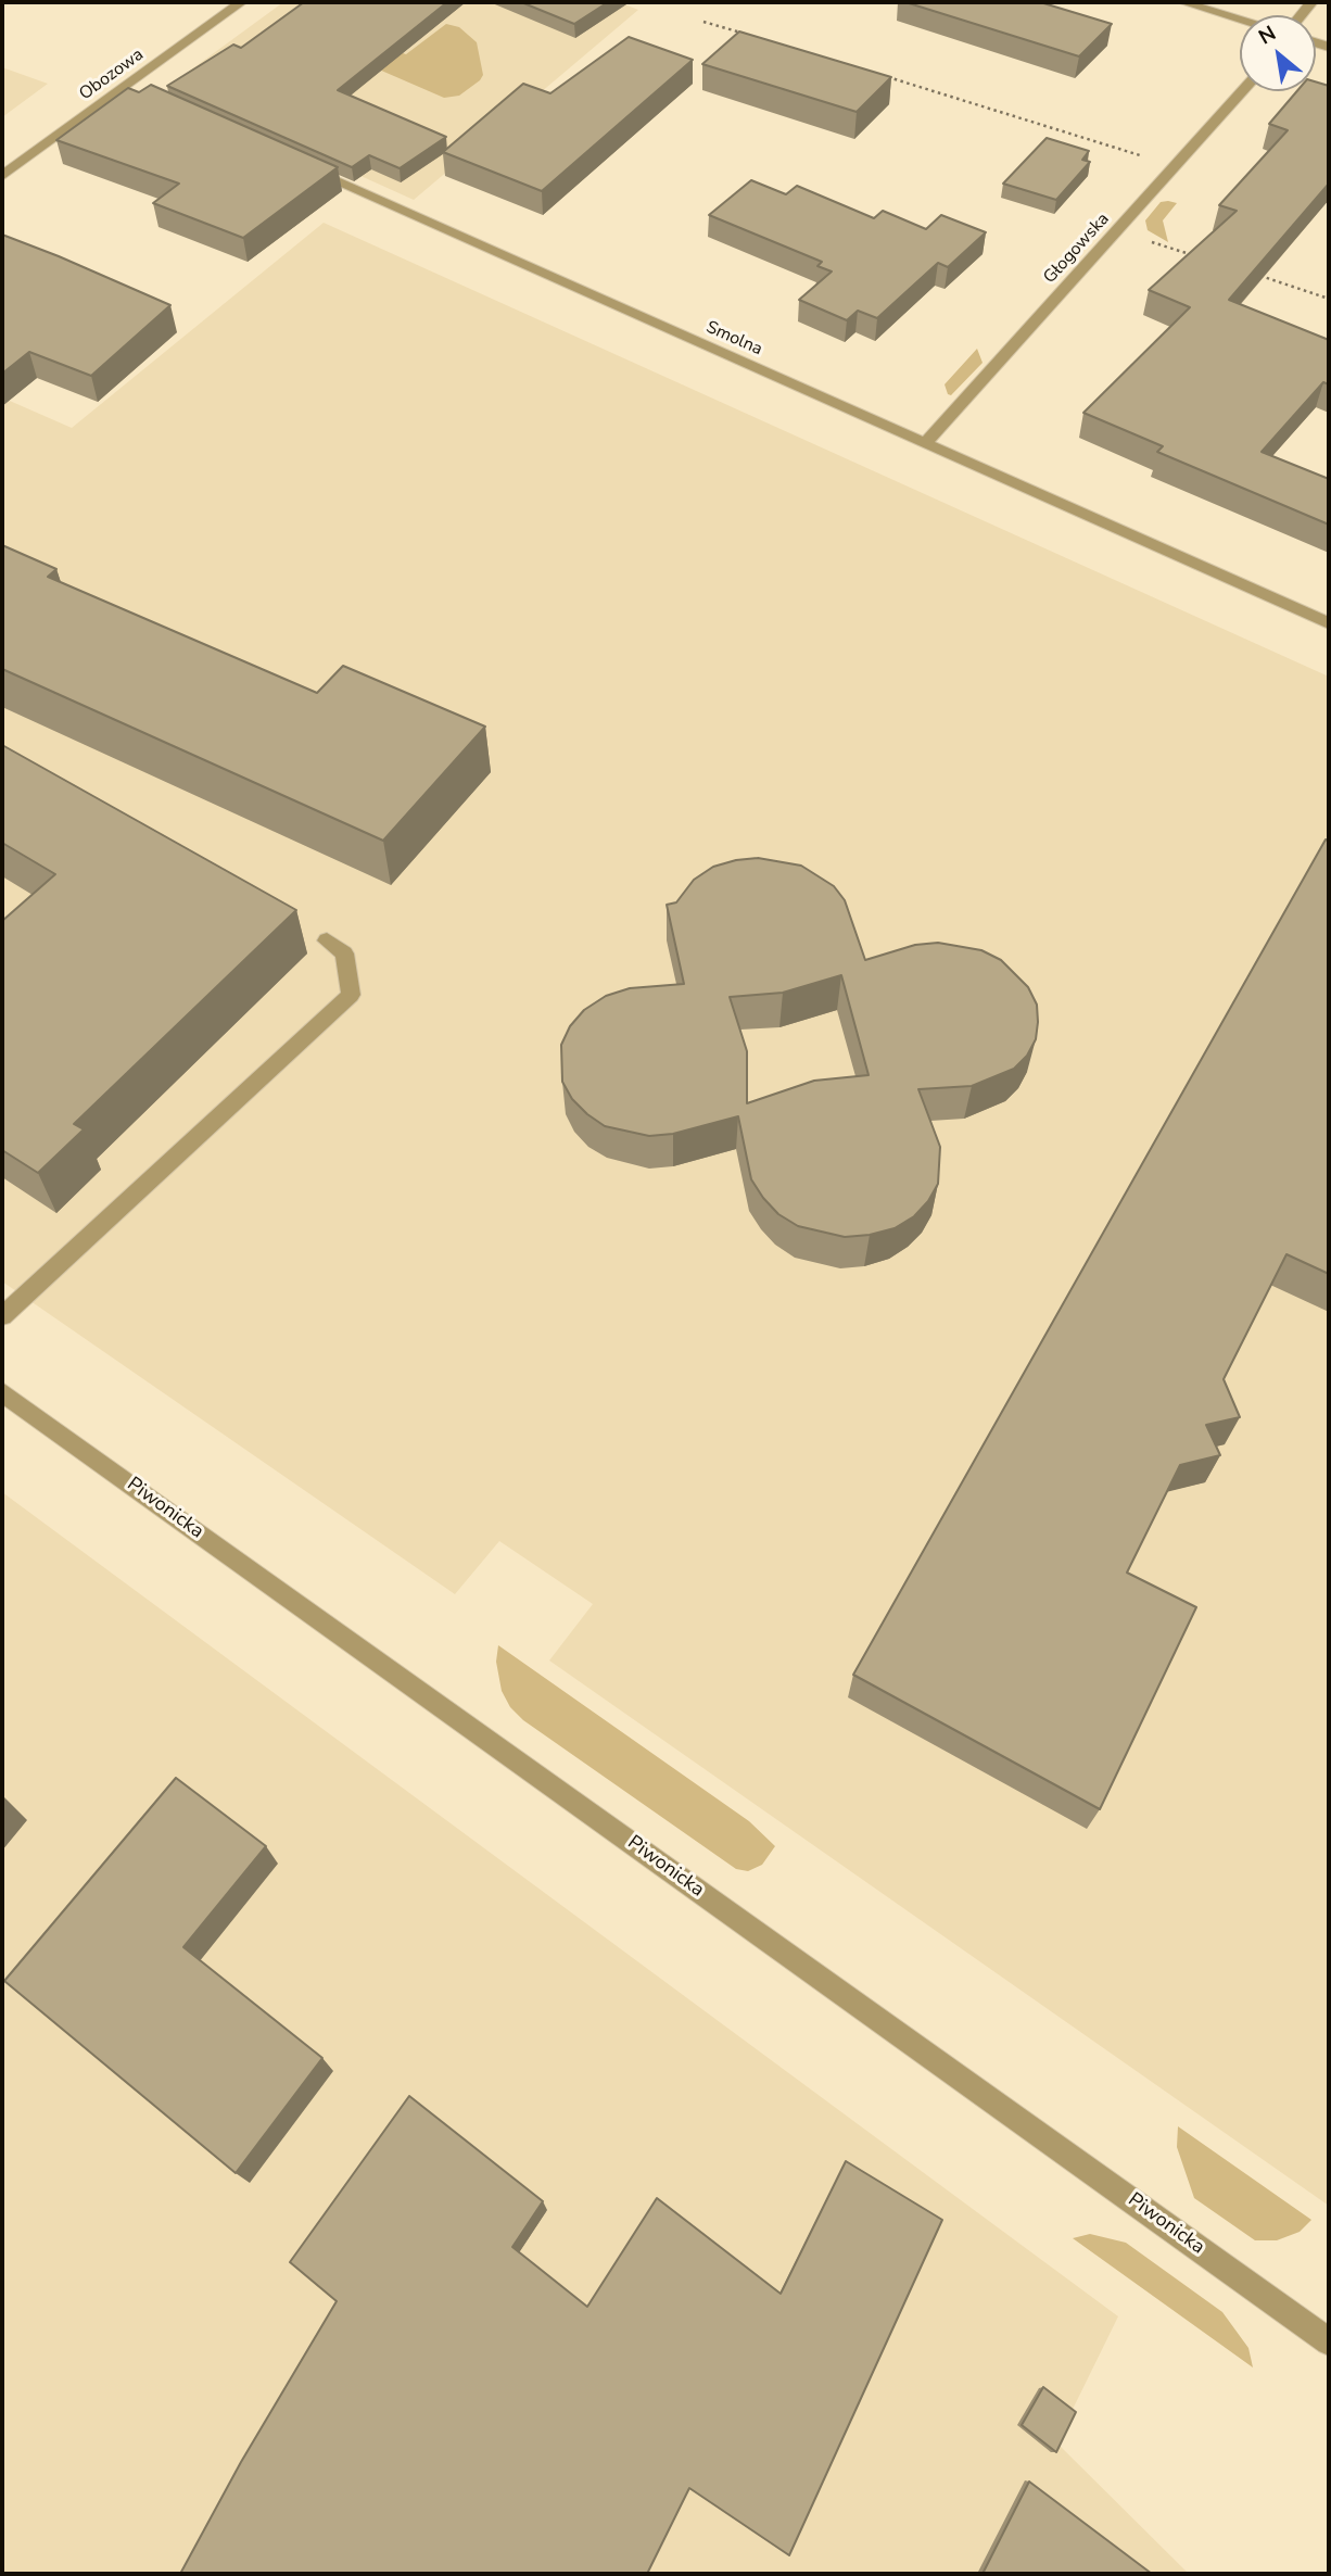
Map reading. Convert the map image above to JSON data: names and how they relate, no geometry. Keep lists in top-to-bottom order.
{
  "streets": {
    "street": [
      "Obozowa",
      "Głogowska",
      "Smolna",
      "Piwonicka"
    ]
  },
  "crossings": [
    ["Głogowska", "Smolna"]
  ],
  "north": "top left"
}
